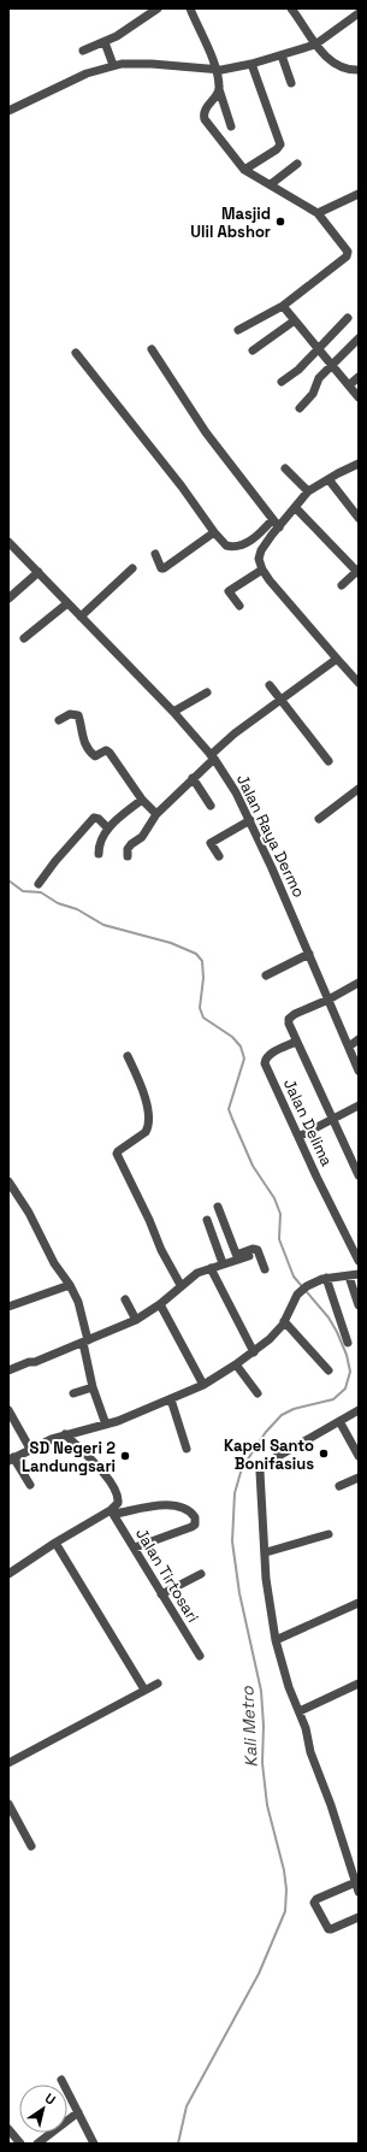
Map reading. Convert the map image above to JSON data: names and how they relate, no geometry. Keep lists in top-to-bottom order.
{
  "streets": {
    "street": ["Jalan Raya Dermo", "Jalan Delima", "Jalan Tirtosari"]
  },
  "water": ["Kali Metro"],
  "places": ["Masjid Ulil Abshor", "Kapel Santo Bonifasius", "SD Negeri 2 Landungsari"],
  "north": "top right"
}
